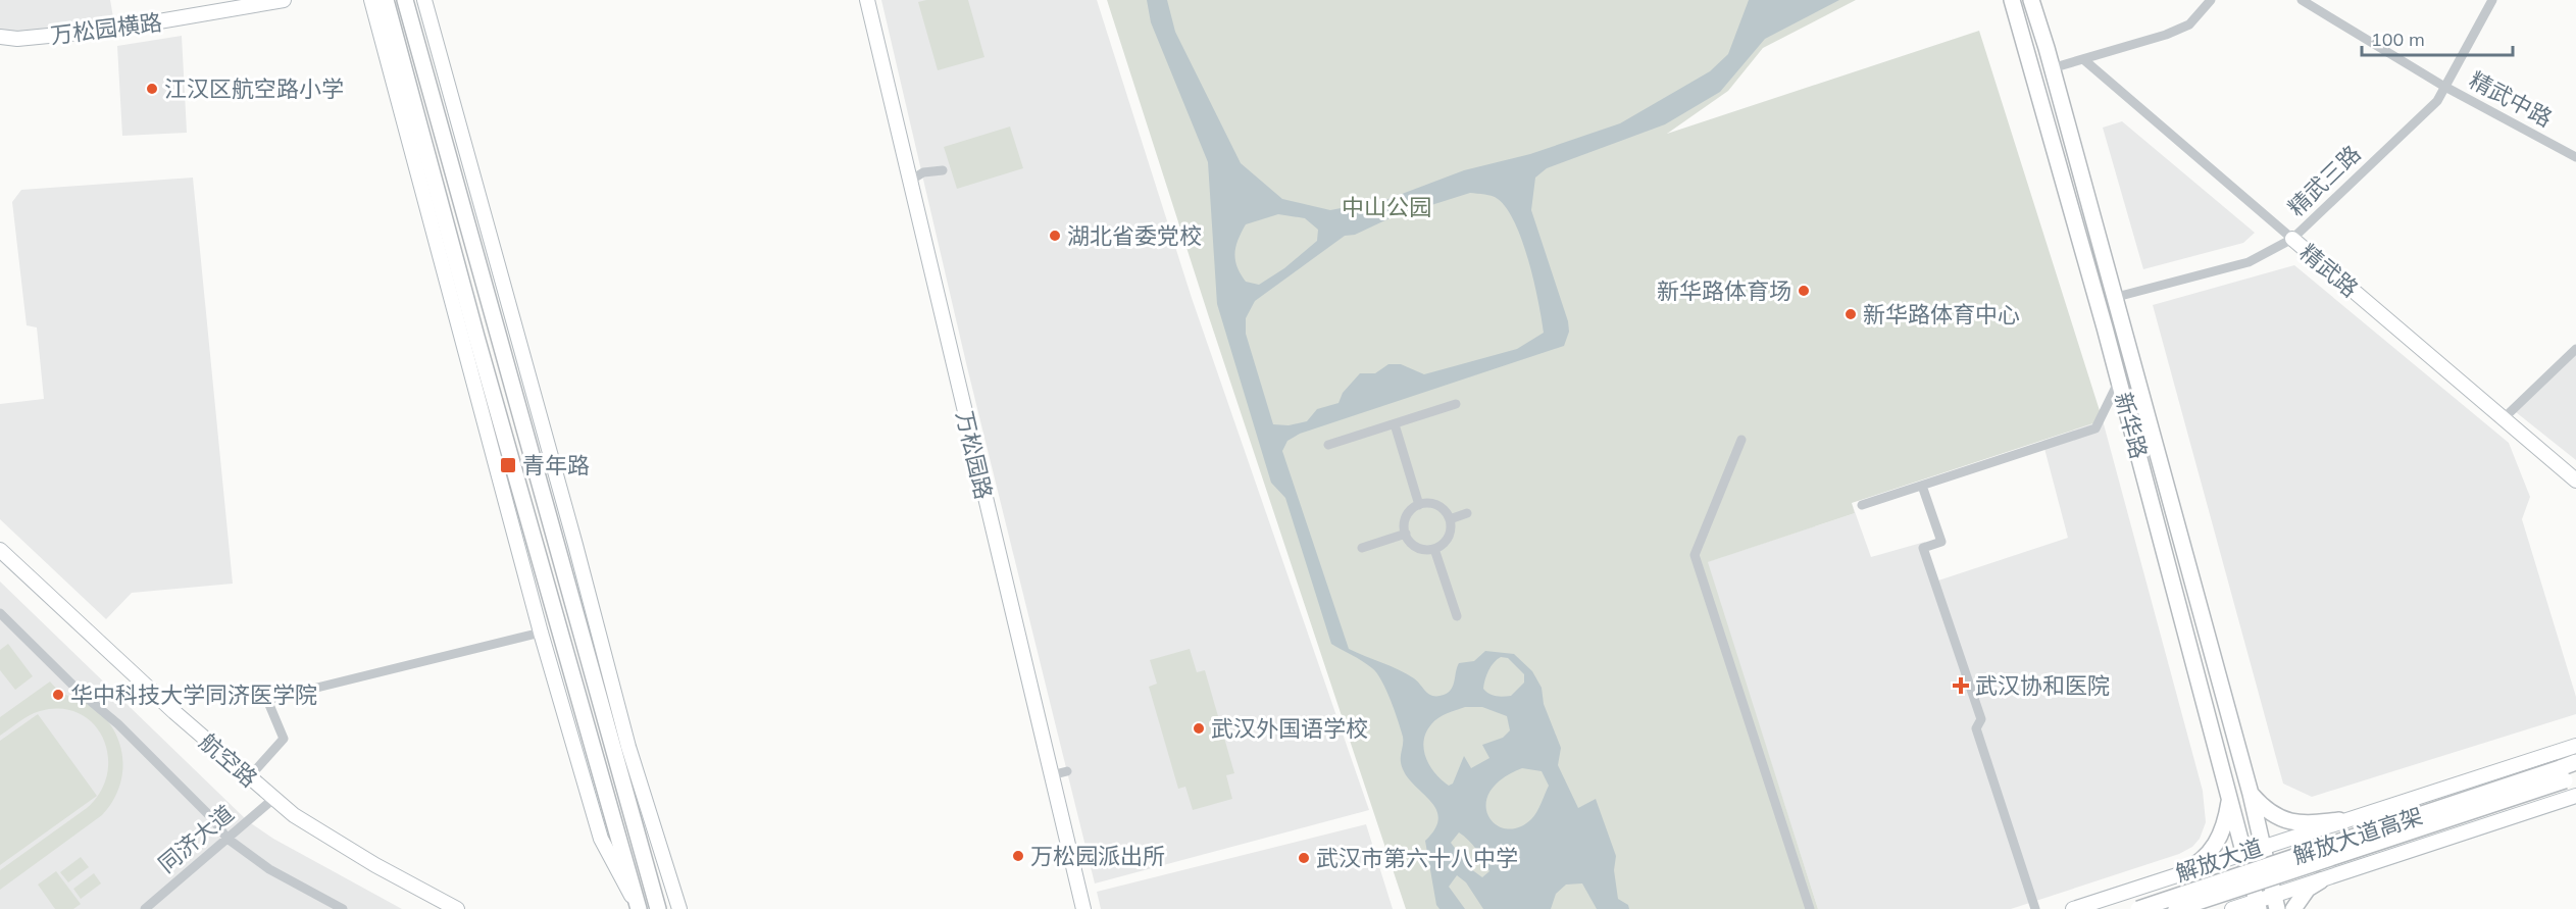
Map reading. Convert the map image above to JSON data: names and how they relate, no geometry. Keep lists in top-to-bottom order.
{
  "streets": {
    "main road": [
      "万松园横路",
      "精武路",
      "新华路",
      "万松园路",
      "航空路",
      "解放大道高架",
      "解放大道"
    ],
    "street": ["精武中路", "精武三路", "同济大道"]
  },
  "crossings": [
    ["精武中路", "精武三路"],
    ["精武三路", "精武路"],
    ["精武三路", "新华路"],
    ["新华路", "解放大道"],
    ["航空路", "同济大道"]
  ],
  "parks": ["中山公园"],
  "places": {
    "other": [
      "江汉区航空路小学",
      "湖北省委党校",
      "新华路体育场",
      "新华路体育中心",
      "华中科技大学同济医学院",
      "武汉外国语学校",
      "万松园派出所",
      "武汉市第六十八中学"
    ],
    "transit": ["青年路"],
    "health": ["武汉协和医院"]
  },
  "scale_bar": "100 m"
}
